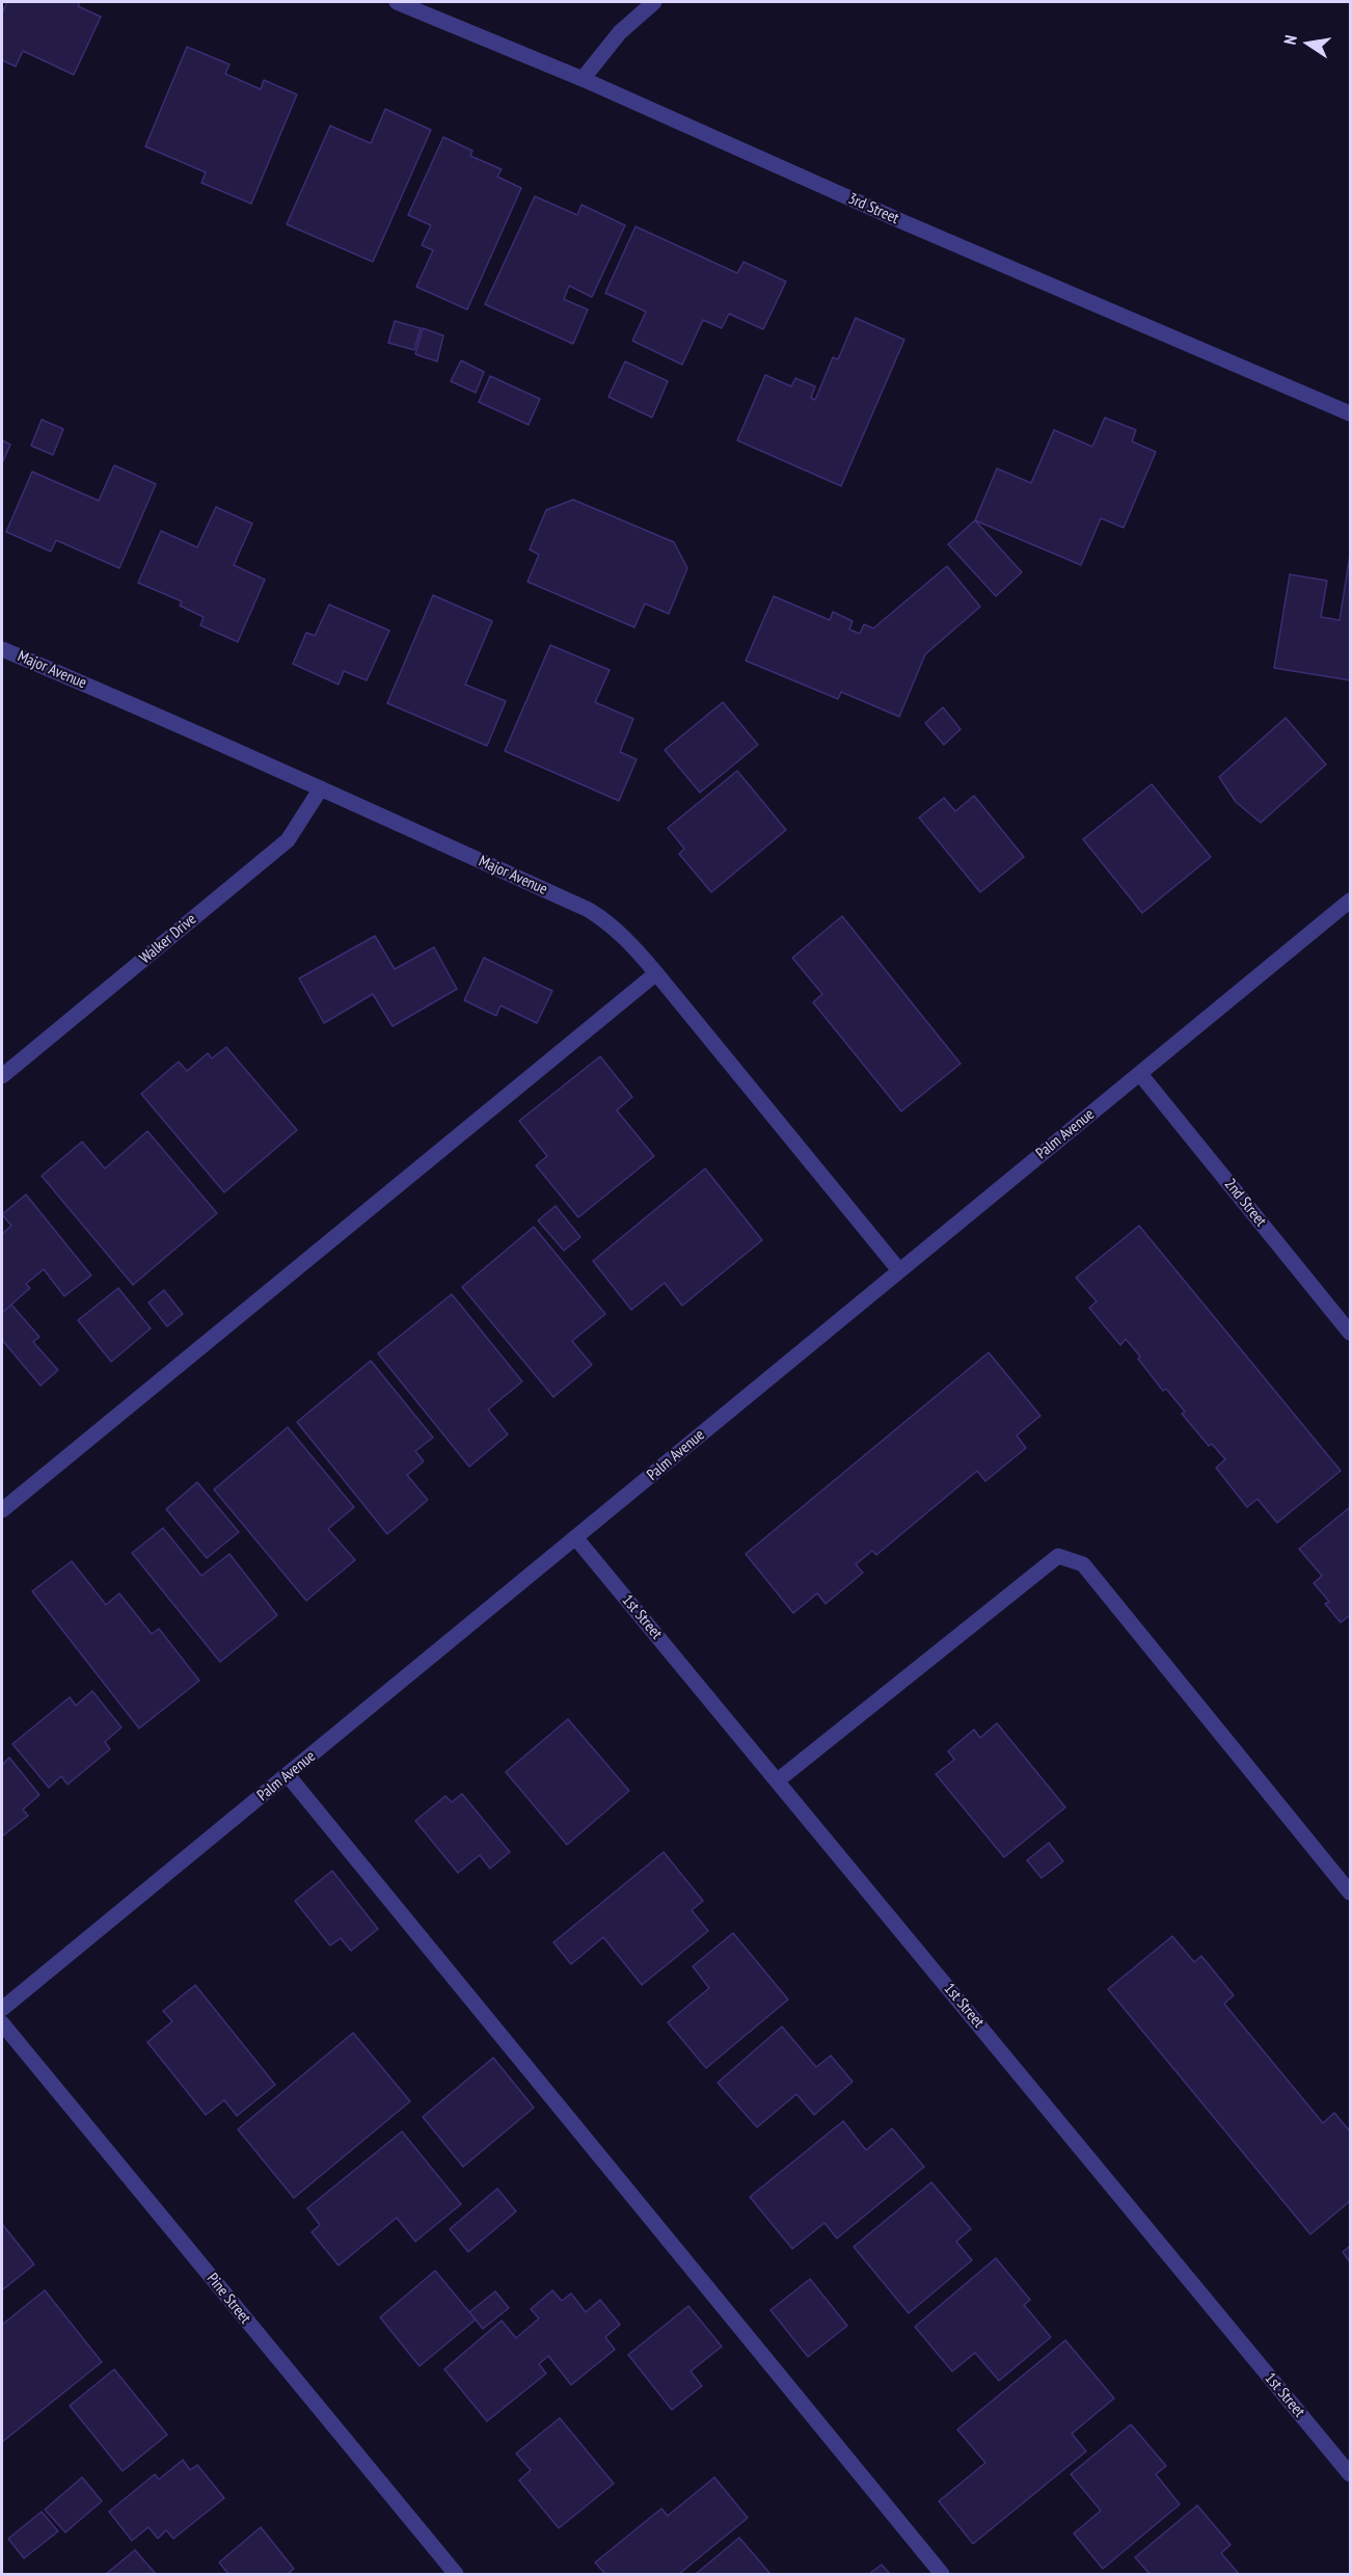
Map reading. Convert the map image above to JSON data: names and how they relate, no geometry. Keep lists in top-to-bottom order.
{
  "streets": {
    "street": [
      "3rd Street",
      "Major Avenue",
      "Walker Drive",
      "Palm Avenue",
      "2nd Street",
      "1st Street",
      "Pine Street"
    ]
  },
  "crossings": [
    ["Major Avenue", "Walker Drive"],
    ["Major Avenue", "Palm Avenue"],
    ["Palm Avenue", "2nd Street"],
    ["Palm Avenue", "1st Street"]
  ],
  "north": "left"
}
